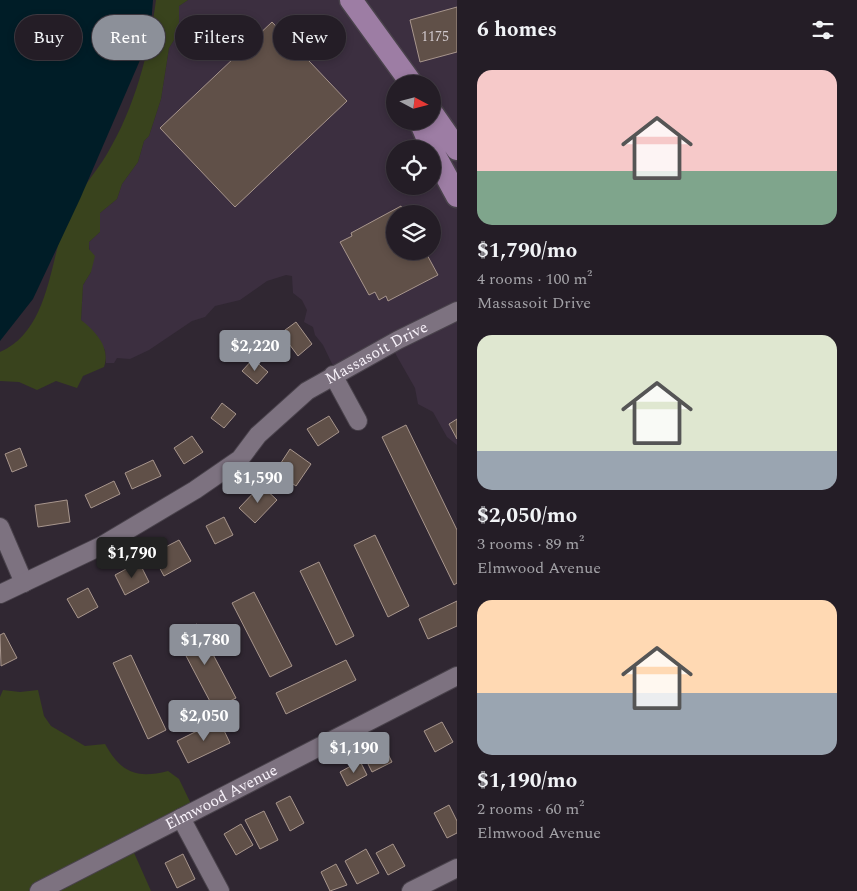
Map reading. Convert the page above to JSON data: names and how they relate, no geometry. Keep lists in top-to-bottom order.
{
  "streets": {
    "street": ["Massasoit Drive", "Elmwood Avenue"]
  },
  "house_numbers": ["1175"],
  "north": "right",
  "page": {
    "heading": "6 homes",
    "chip": [
      "Buy",
      "Rent",
      "Filters",
      "New"
    ],
    "list": [
      {
        "name": "$1,790/mo",
        "note": "4 rooms · 100 m² · Massasoit Drive"
      },
      {
        "name": "$2,050/mo",
        "note": "3 rooms · 89 m² · Elmwood Avenue"
      },
      {
        "name": "$1,190/mo",
        "note": "2 rooms · 60 m² · Elmwood Avenue"
      }
    ],
    "price": [
      "$2,220",
      "$1,590",
      "$1,790",
      "$1,780",
      "$2,050",
      "$1,190"
    ]
  }
}
